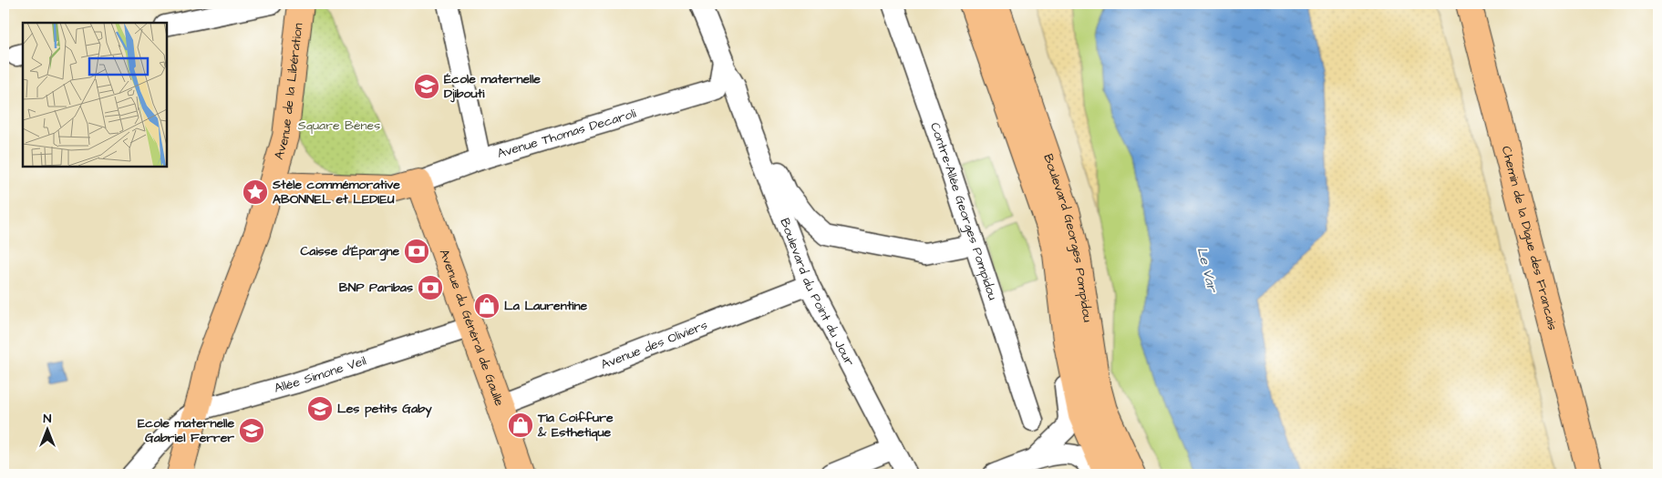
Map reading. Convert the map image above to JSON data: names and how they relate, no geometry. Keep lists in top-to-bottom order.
{
  "streets": {
    "main road": [
      "Avenue de la Libération",
      "Boulevard Georges Pompidou",
      "Chemin de la Digue des Francais",
      "Avenue du Général de Gaulle"
    ],
    "street": [
      "Avenue Thomas Decaroli",
      "Contre-Allée Georges Pompidou",
      "Boulevard du Point du Jour",
      "Avenue des Oliviers",
      "Allée Simone Veil"
    ]
  },
  "crossings": [
    ["Avenue de la Libération", "Allée Simone Veil"],
    ["Avenue Thomas Decaroli", "Avenue du Général de Gaulle"],
    ["Boulevard du Point du Jour", "Avenue des Oliviers"],
    ["Avenue du Général de Gaulle", "Avenue des Oliviers"],
    ["Avenue du Général de Gaulle", "Allée Simone Veil"]
  ],
  "water": ["Le Var"],
  "parks": ["Square Bènes"],
  "places": {
    "school or university": ["École maternelle Djibouti", "Les petits Gaby", "Ecole maternelle Gabriel Ferrer"],
    "place": ["Stèle commémorative ABONNEL et LEDIEU"],
    "bank": ["Caisse d'Épargne", "BNP Paribas"],
    "shop": ["La Laurentine", "Tia Coiffure & Esthetique"]
  },
  "north": "top"
}
